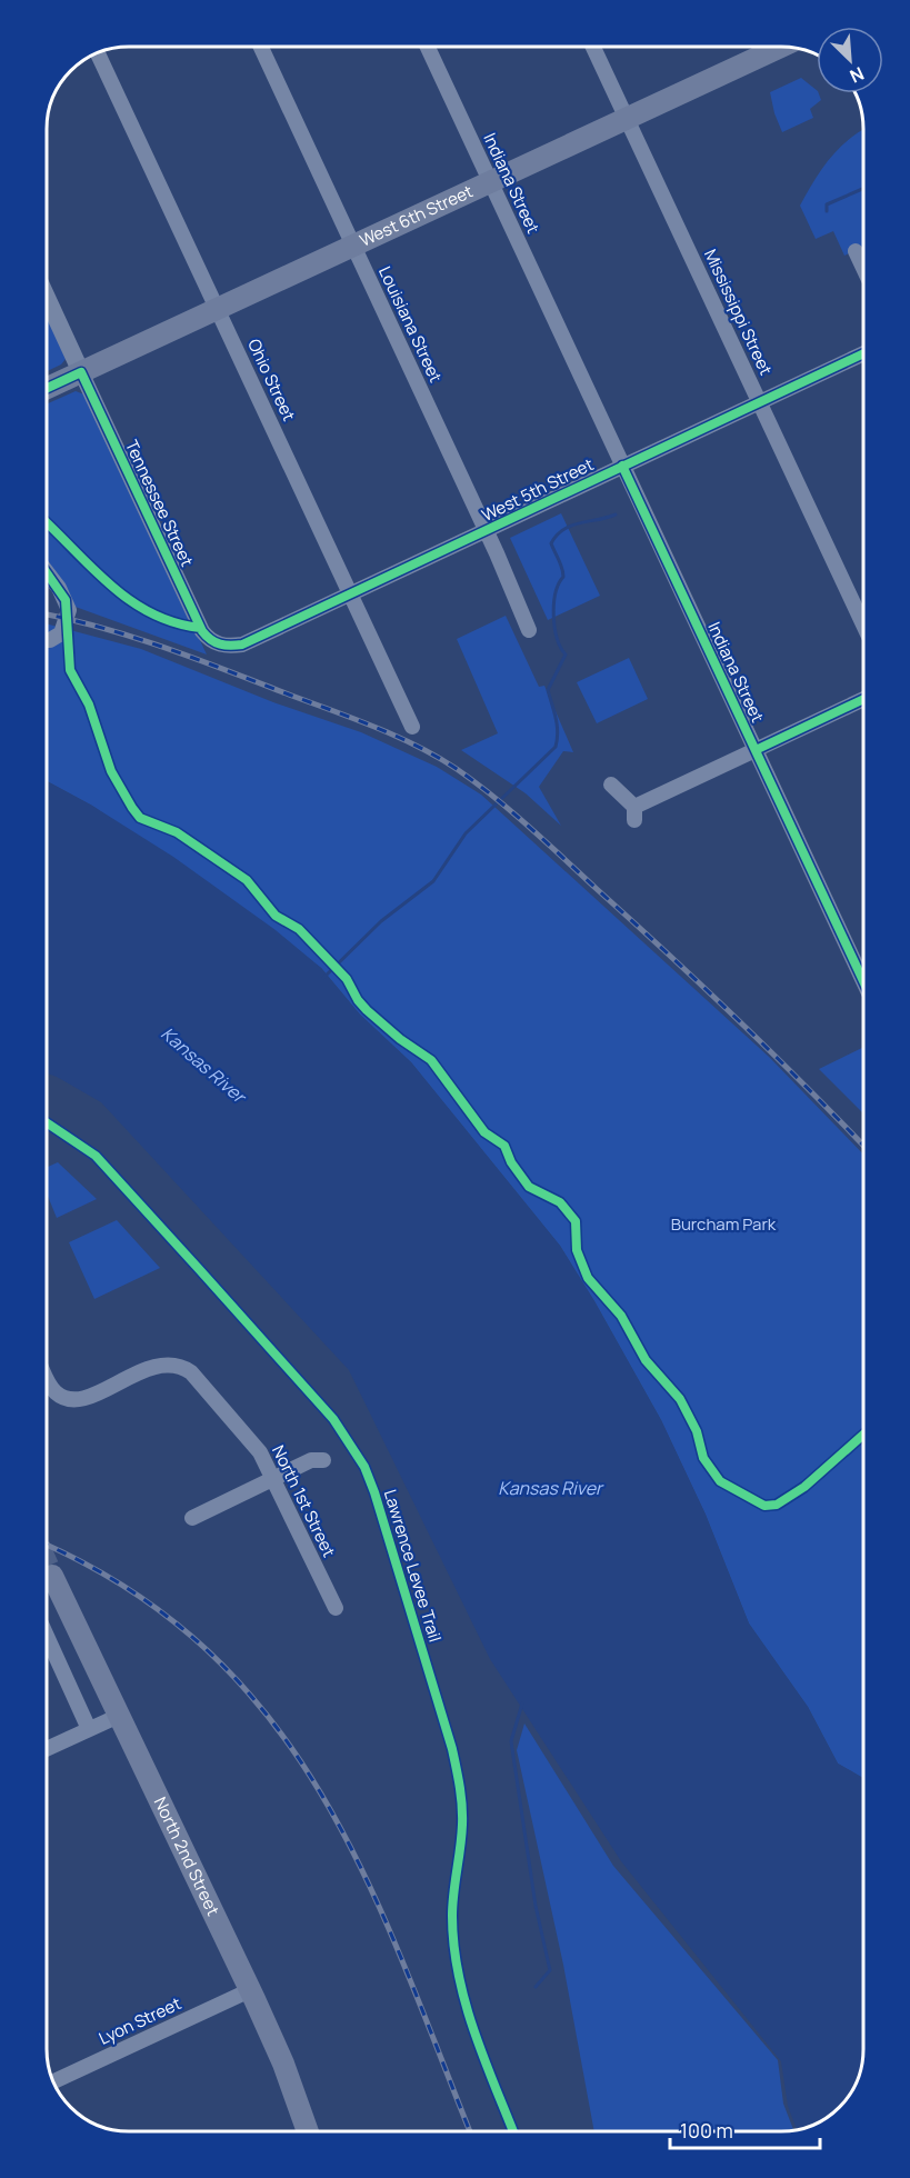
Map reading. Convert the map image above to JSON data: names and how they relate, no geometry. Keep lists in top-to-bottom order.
{
  "streets": {
    "highway": ["West 6th Street", "North 2nd Street"],
    "main road": ["Tennessee Street"],
    "street": [
      "Indiana Street",
      "Mississippi Street",
      "Louisiana Street",
      "Ohio Street",
      "West 5th Street",
      "North 1st Street",
      "Lyon Street"
    ],
    "cycle path": ["Lawrence Levee Trail"]
  },
  "crossings": [
    ["Indiana Street", "West 6th Street"],
    ["Indiana Street", "West 5th Street"],
    ["West 6th Street", "Mississippi Street"],
    ["West 6th Street", "Louisiana Street"],
    ["West 6th Street", "Ohio Street"],
    ["West 6th Street", "Tennessee Street"],
    ["Mississippi Street", "West 5th Street"],
    ["Louisiana Street", "West 5th Street"],
    ["Ohio Street", "West 5th Street"],
    ["West 5th Street", "Tennessee Street"],
    ["North 2nd Street", "Lyon Street"]
  ],
  "water": ["Kansas River"],
  "parks": ["Burcham Park"],
  "scale_bar": "100 m",
  "north": "bottom right"
}
